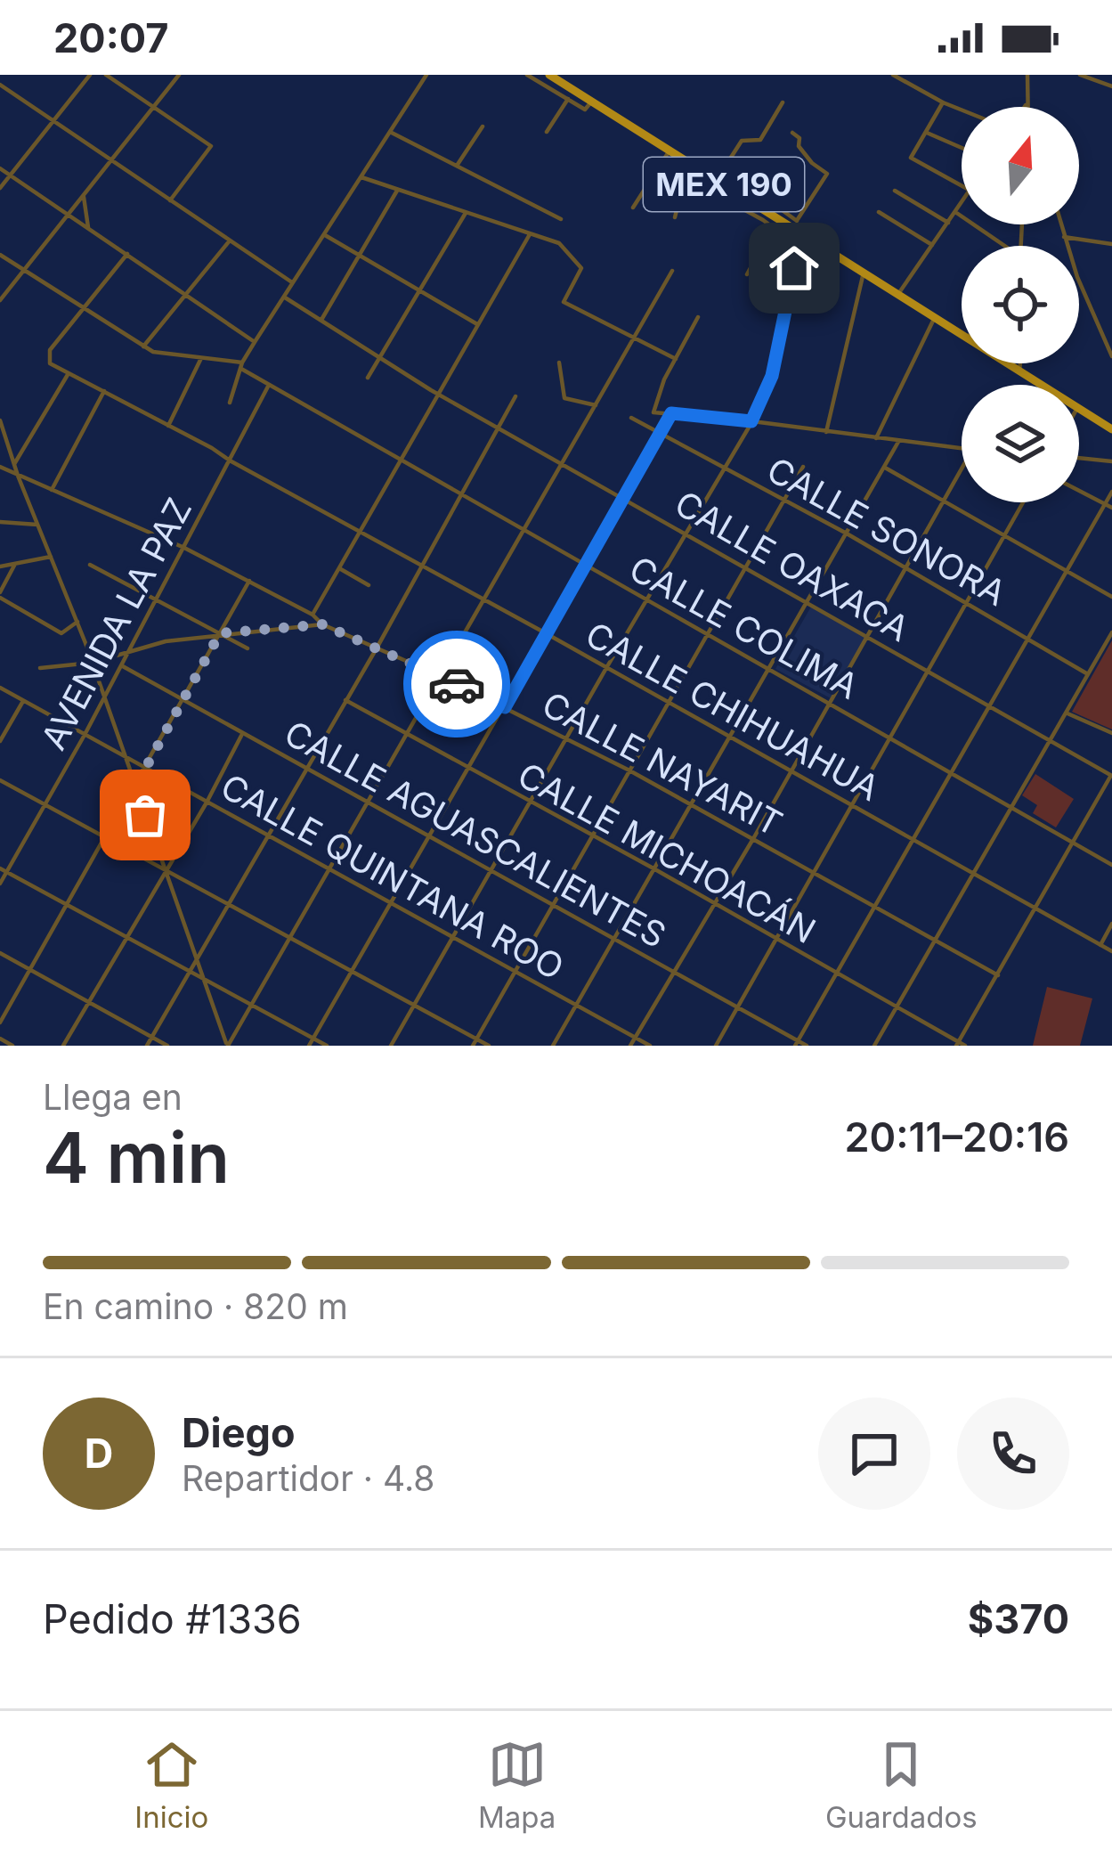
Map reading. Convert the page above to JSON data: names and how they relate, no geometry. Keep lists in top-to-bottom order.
{
  "streets": {
    "main road": ["MEX 190"],
    "street": [
      "CALLE SONORA",
      "CALLE OAXACA",
      "AVENIDA LA PAZ",
      "CALLE COLIMA",
      "CALLE CHIHUAHUA",
      "CALLE NAYARIT",
      "CALLE AGUASCALIENTES",
      "CALLE MICHOACÁN",
      "CALLE QUINTANA ROO"
    ]
  },
  "crossings": [
    ["AVENIDA LA PAZ", "CALLE COLIMA"],
    ["AVENIDA LA PAZ", "CALLE CHIHUAHUA"],
    ["AVENIDA LA PAZ", "CALLE NAYARIT"],
    ["AVENIDA LA PAZ", "CALLE AGUASCALIENTES"],
    ["AVENIDA LA PAZ", "CALLE QUINTANA ROO"]
  ],
  "north": "top",
  "page": {
    "status": "20:07",
    "heading": ["4 min", "Llega en", "20:11–20:16"],
    "panel": [
      "Diego",
      "Repartidor · 4.8",
      "Pedido #1336",
      "$370"
    ],
    "bar": "En camino · 820 m",
    "round": "D",
    "tabs": ["Inicio", "Mapa", "Guardados"]
  }
}
